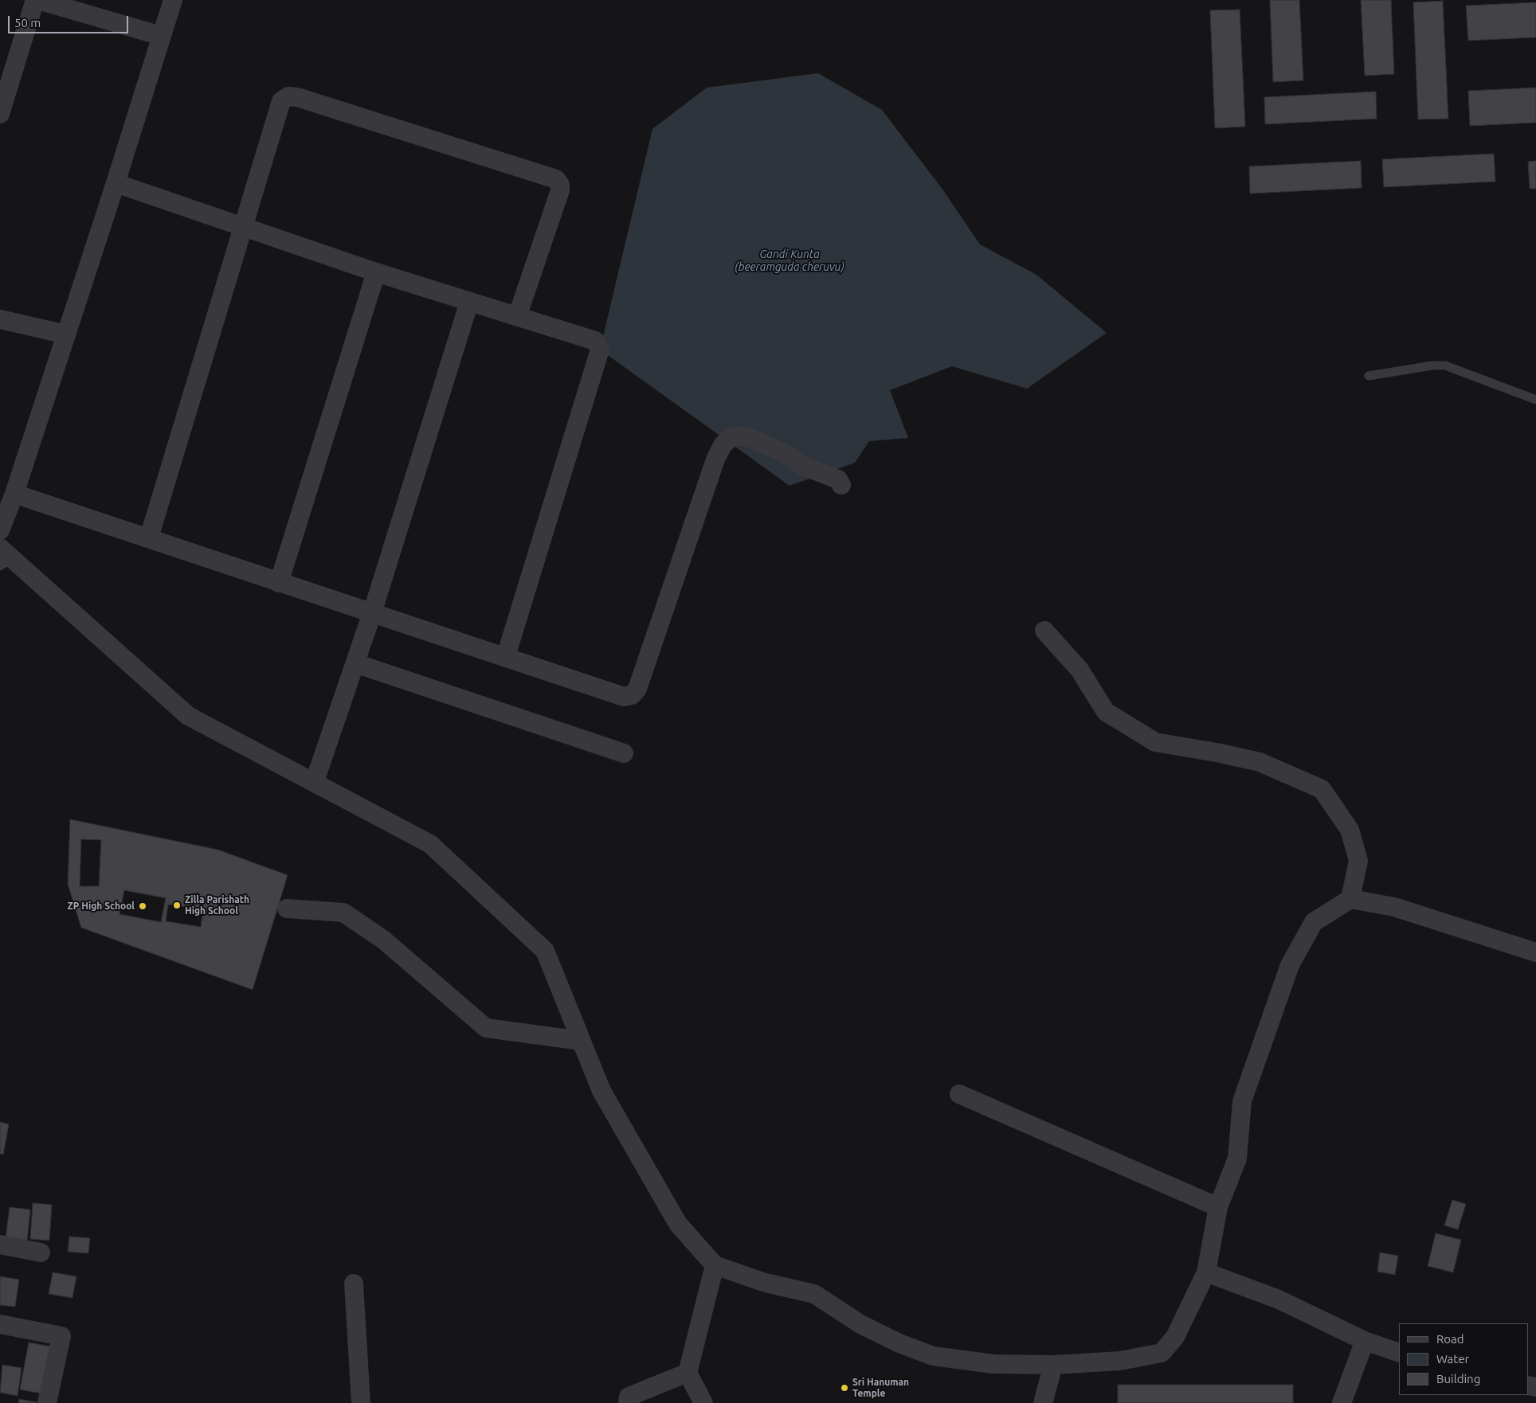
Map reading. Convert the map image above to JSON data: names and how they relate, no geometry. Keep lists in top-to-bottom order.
{
  "water": ["Gandi Kunta (beeramguda cheruvu)"],
  "places": ["Zilla Parishath High School", "ZP High School", "Sri Hanuman Temple"],
  "legend": ["Road", "Water", "Building"],
  "scale_bar": "50 m"
}
